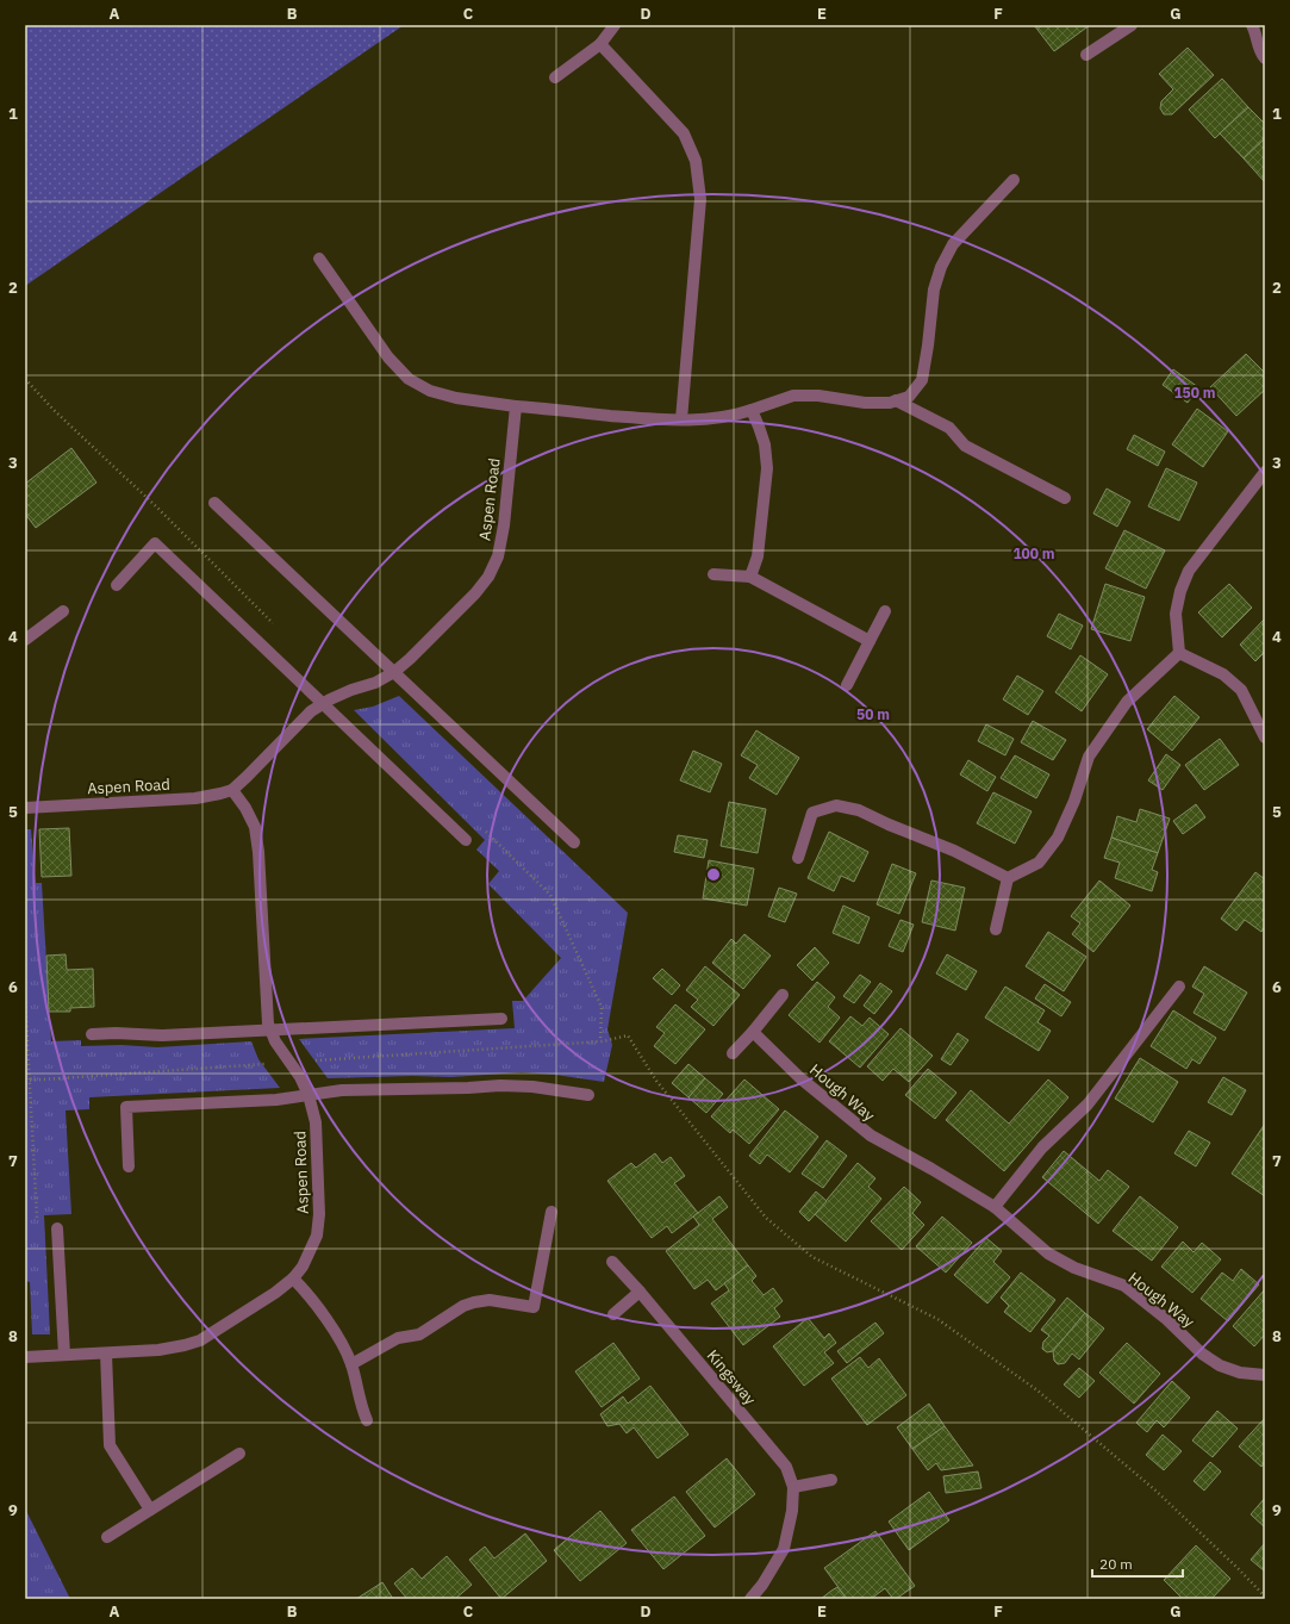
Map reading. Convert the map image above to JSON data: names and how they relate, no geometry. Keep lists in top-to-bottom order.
{
  "streets": {
    "street": ["Aspen Road", "Hough Way", "Kingsway"]
  },
  "scale_bar": "20 m",
  "grid": {
    "columns": [
      "A",
      "B",
      "C",
      "D",
      "E",
      "F",
      "G"
    ],
    "rows": [
      "1",
      "2",
      "3",
      "4",
      "5",
      "6",
      "7",
      "8",
      "9"
    ]
  },
  "rings": ["150 m", "100 m", "50 m"]
}
